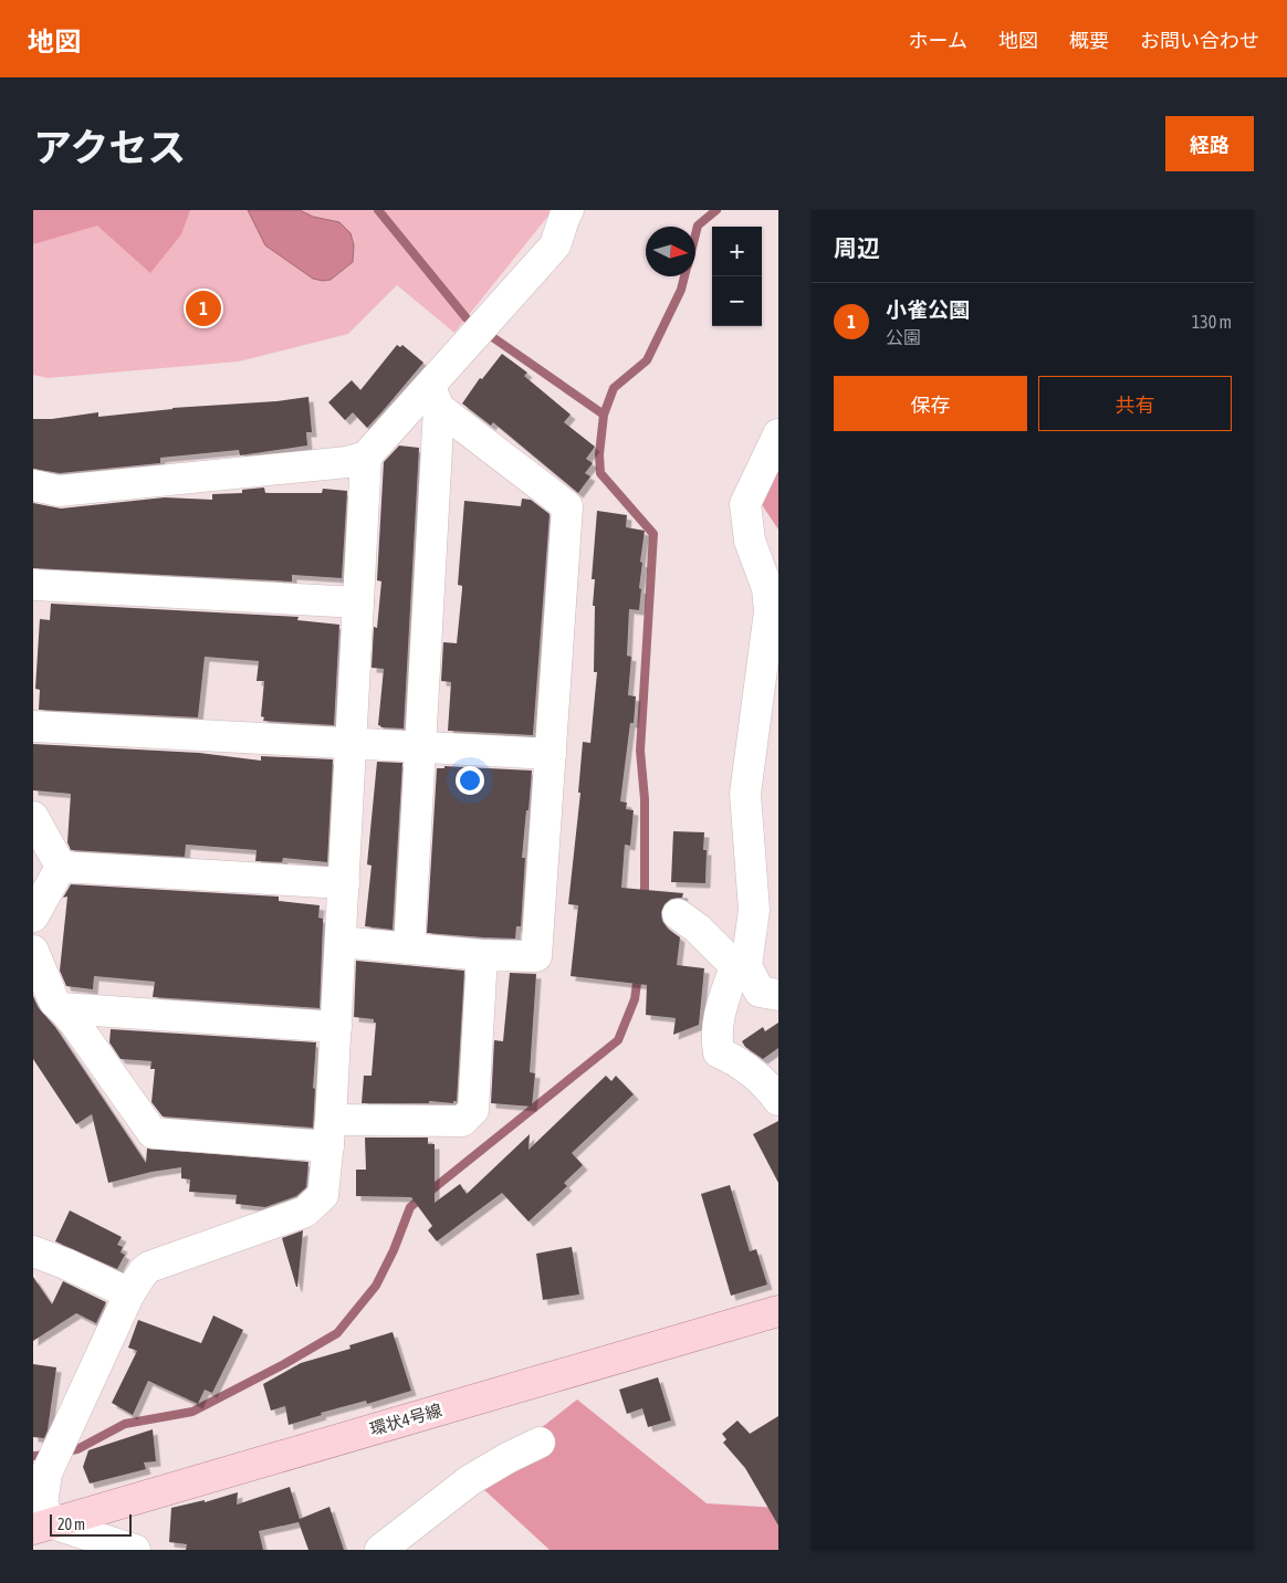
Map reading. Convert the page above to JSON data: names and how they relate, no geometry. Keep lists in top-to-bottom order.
{
  "streets": {
    "main road": ["環状4号線"]
  },
  "scale_bar": "20 m",
  "north": "right",
  "page": {
    "header": "地図",
    "nav": [
      "ホーム",
      "地図",
      "概要",
      "お問い合わせ"
    ],
    "title": "アクセス",
    "buttons": [
      "経路",
      ["保存", "共有"]
    ],
    "heading": "周辺",
    "map_buttons": ["+", "−"],
    "list": [
      {
        "mark": "1",
        "name": "小雀公園",
        "note": "公園",
        "value": "130 m"
      }
    ],
    "pins": "1",
    "scale": "20 m"
  }
}
